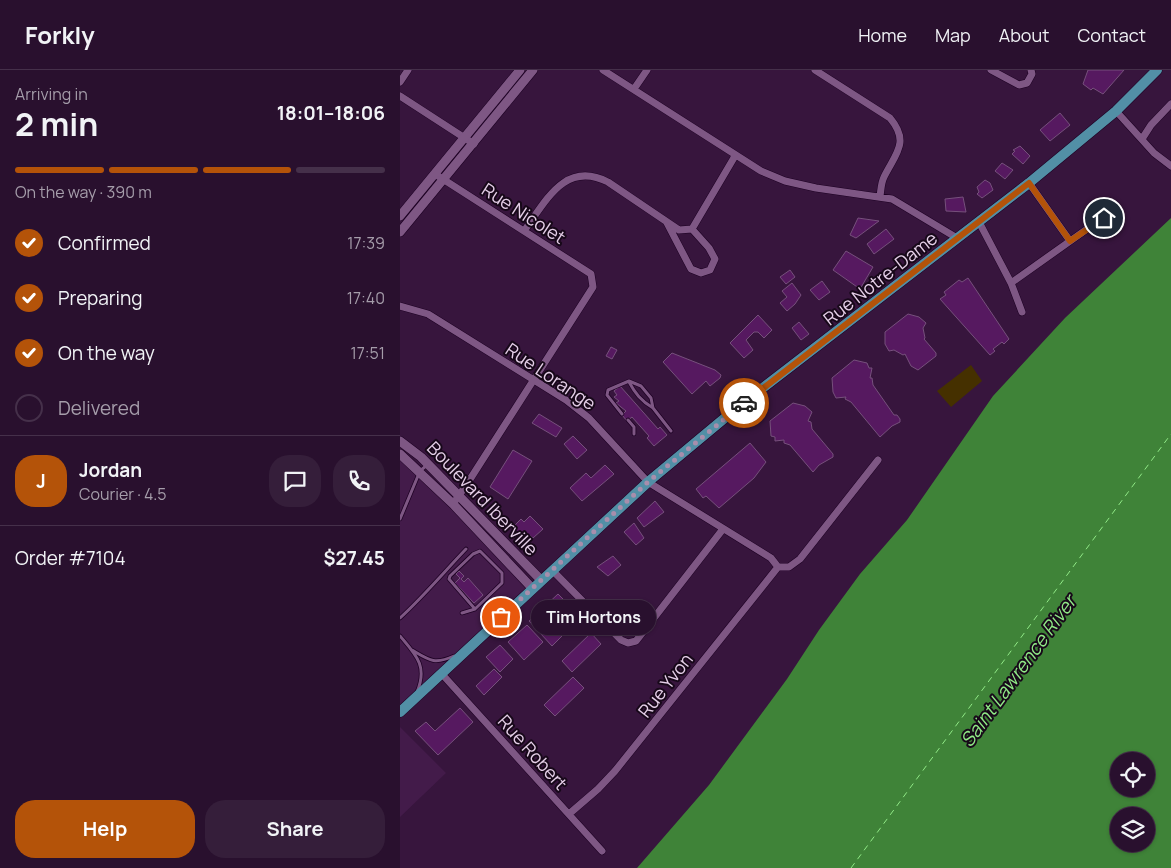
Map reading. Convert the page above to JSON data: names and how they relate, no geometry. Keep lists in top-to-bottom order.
{
  "streets": {
    "main road": ["Rue Notre-Dame"],
    "street": [
      "Rue Nicolet",
      "Rue Lorange",
      "Boulevard Iberville",
      "Rue Yvon",
      "Rue Robert"
    ]
  },
  "crossings": [
    ["Rue Nicolet", "Rue Lorange"],
    ["Rue Notre-Dame", "Rue Lorange"],
    ["Rue Notre-Dame", "Boulevard Iberville"],
    ["Rue Notre-Dame", "Rue Robert"],
    ["Rue Lorange", "Rue Yvon"],
    ["Rue Yvon", "Rue Robert"]
  ],
  "water": ["Saint Lawrence River"],
  "places": ["Tim Hortons"],
  "page": {
    "header": "Forkly",
    "nav": [
      "Home",
      "Map",
      "About",
      "Contact"
    ],
    "heading": ["2 min", "Arriving in", "18:01–18:06"],
    "panel": [
      "Jordan",
      "Courier · 4.5",
      "Order #7104",
      "$27.45"
    ],
    "bar": "On the way · 390 m",
    "list": [
      ["Confirmed", "17:39"],
      ["Preparing", "17:40"],
      ["On the way", "17:51"],
      "Delivered"
    ],
    "round": "J",
    "bubble": "Tim Hortons",
    "buttons": ["Help", "Share"]
  }
}
